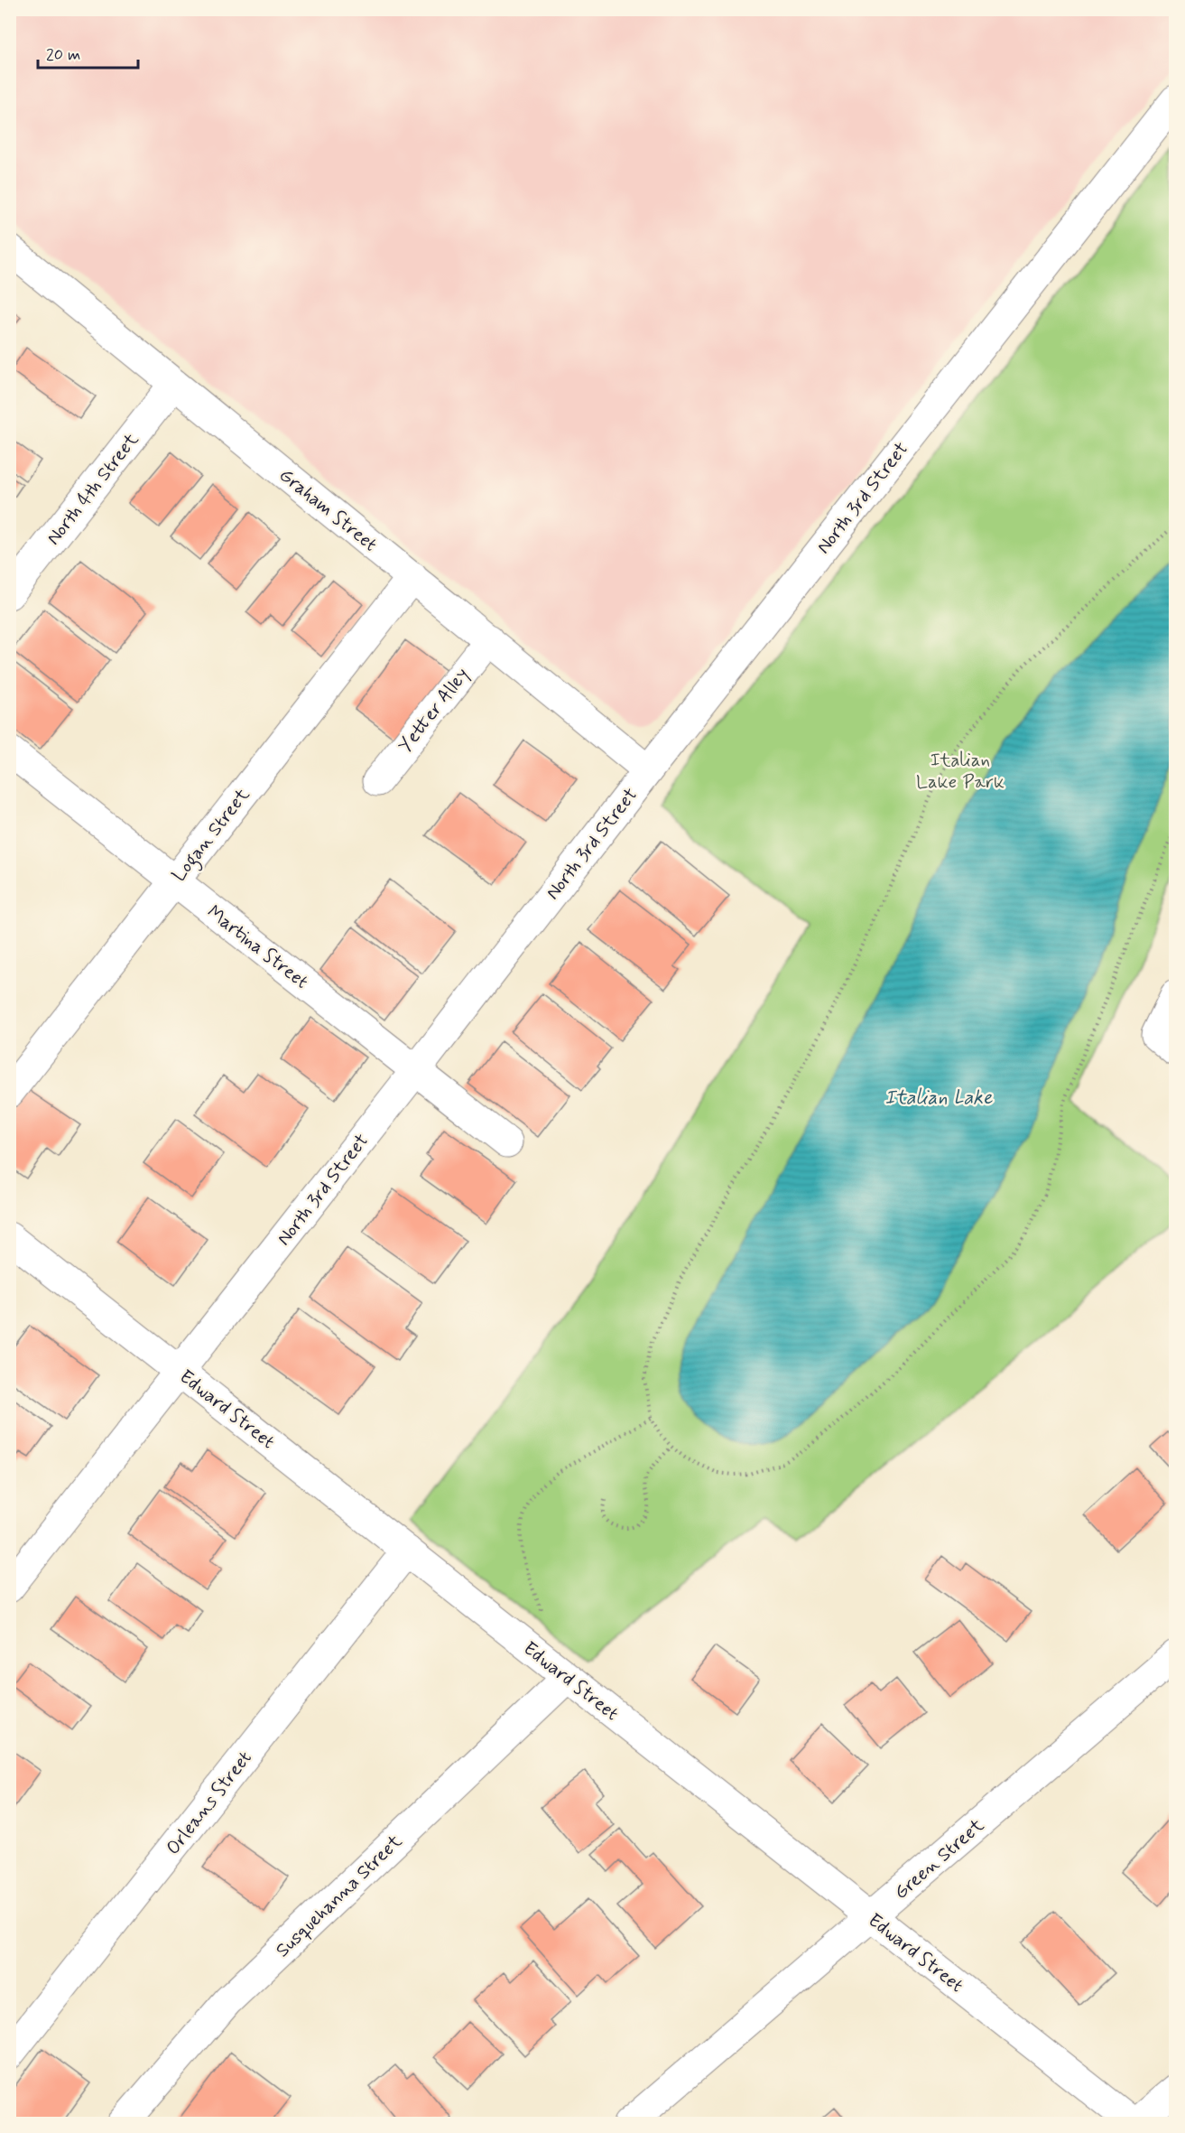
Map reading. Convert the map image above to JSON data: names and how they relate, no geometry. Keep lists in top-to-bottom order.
{
  "streets": {
    "street": [
      "North 4th Street",
      "North 3rd Street",
      "Graham Street",
      "Yetter Alley",
      "Logan Street",
      "Martina Street",
      "Edward Street",
      "Orleans Street",
      "Green Street",
      "Susquehanna Street"
    ]
  },
  "crossings": [
    ["North 4th Street", "Graham Street"],
    ["North 3rd Street", "Graham Street"],
    ["North 3rd Street", "Martina Street"],
    ["North 3rd Street", "Edward Street"],
    ["Graham Street", "Yetter Alley"],
    ["Graham Street", "Logan Street"],
    ["Logan Street", "Martina Street"],
    ["Edward Street", "Orleans Street"],
    ["Edward Street", "Green Street"],
    ["Edward Street", "Susquehanna Street"]
  ],
  "water": ["Italian Lake"],
  "parks": ["Italian Lake Park"],
  "scale_bar": "20 m"
}
